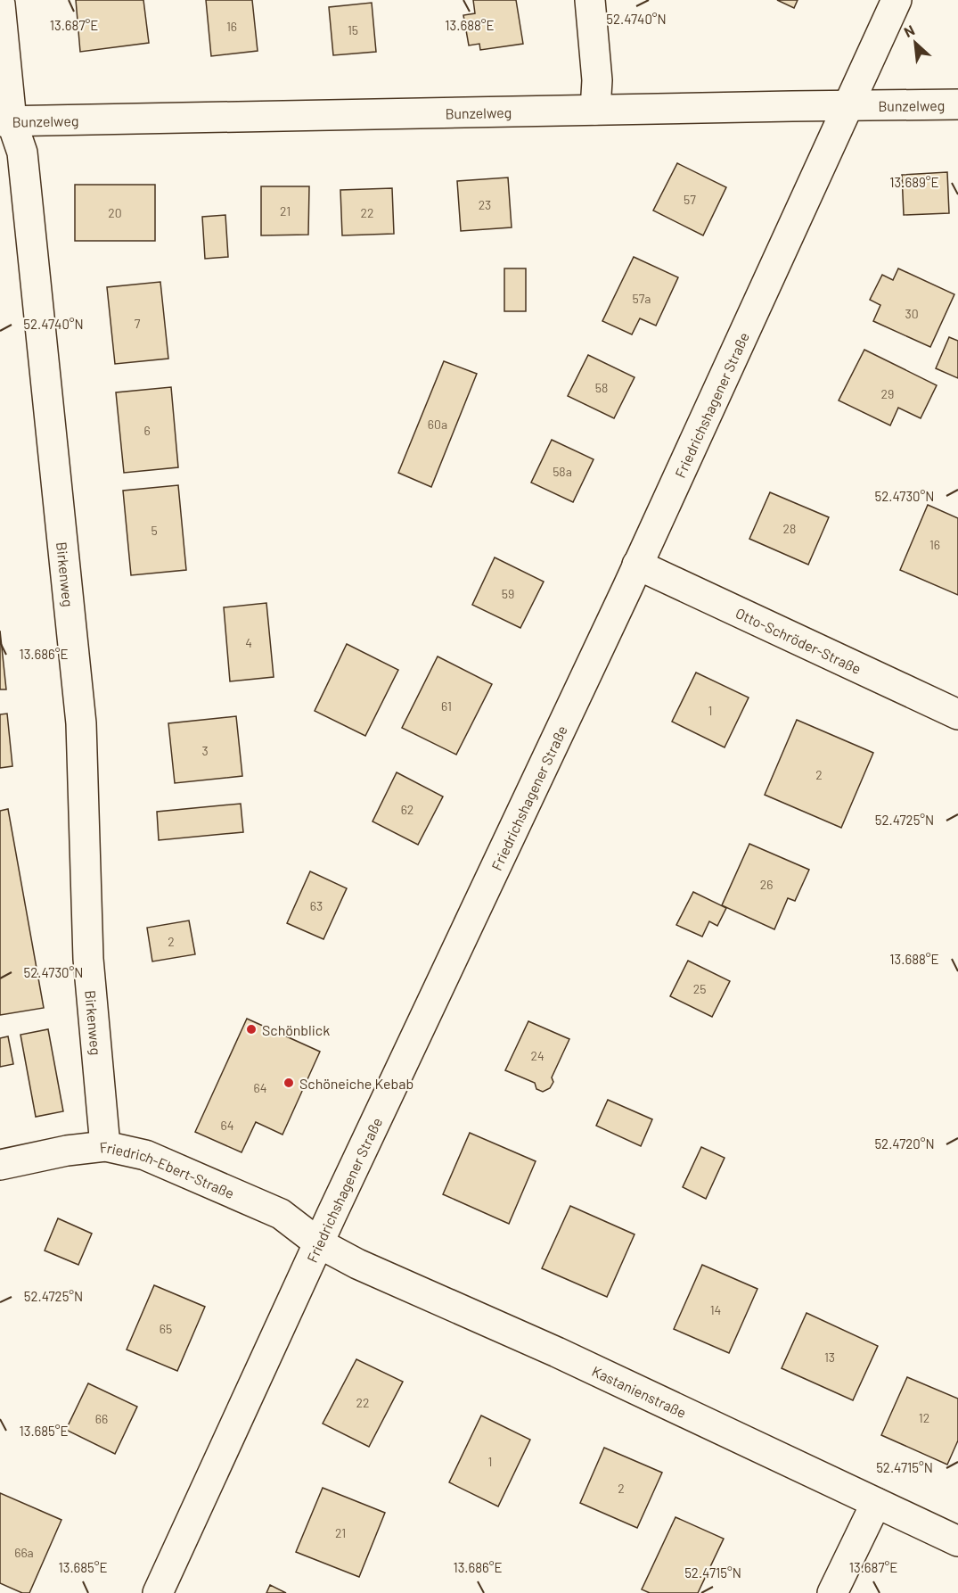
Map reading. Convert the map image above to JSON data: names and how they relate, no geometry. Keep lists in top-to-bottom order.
{
  "streets": {
    "street": [
      "Bunzelweg",
      "Friedrichshagener Straße",
      "Birkenweg",
      "Otto-Schröder-Straße",
      "Friedrich-Ebert-Straße",
      "Kastanienstraße"
    ]
  },
  "crossings": [
    ["Bunzelweg", "Friedrichshagener Straße"],
    ["Bunzelweg", "Birkenweg"],
    ["Friedrichshagener Straße", "Otto-Schröder-Straße"],
    ["Friedrichshagener Straße", "Friedrich-Ebert-Straße"],
    ["Friedrichshagener Straße", "Kastanienstraße"],
    ["Birkenweg", "Friedrich-Ebert-Straße"],
    ["Friedrich-Ebert-Straße", "Kastanienstraße"]
  ],
  "places": ["Schönblick", "Schöneiche Kebab"],
  "house_numbers": [
    "16",
    "15",
    "57",
    "23",
    "21",
    "20",
    "22",
    "57a",
    "30",
    "7",
    "58",
    "29",
    "60a",
    "6",
    "58a",
    "28",
    "5",
    "16",
    "59",
    "4",
    "61",
    "1",
    "3",
    "2",
    "62",
    "26",
    "63",
    "2",
    "25",
    "24",
    "64",
    "64",
    "14",
    "65",
    "13",
    "22",
    "12",
    "66",
    "1",
    "2",
    "21",
    "66a"
  ],
  "north": "top left",
  "coordinates": [
    "52.4740°N",
    "13.687°E",
    "13.688°E",
    "13.689°E",
    "52.4730°N",
    "13.686°E",
    "52.4725°N",
    "52.4720°N",
    "13.685°E",
    "52.4715°N"
  ]
}
